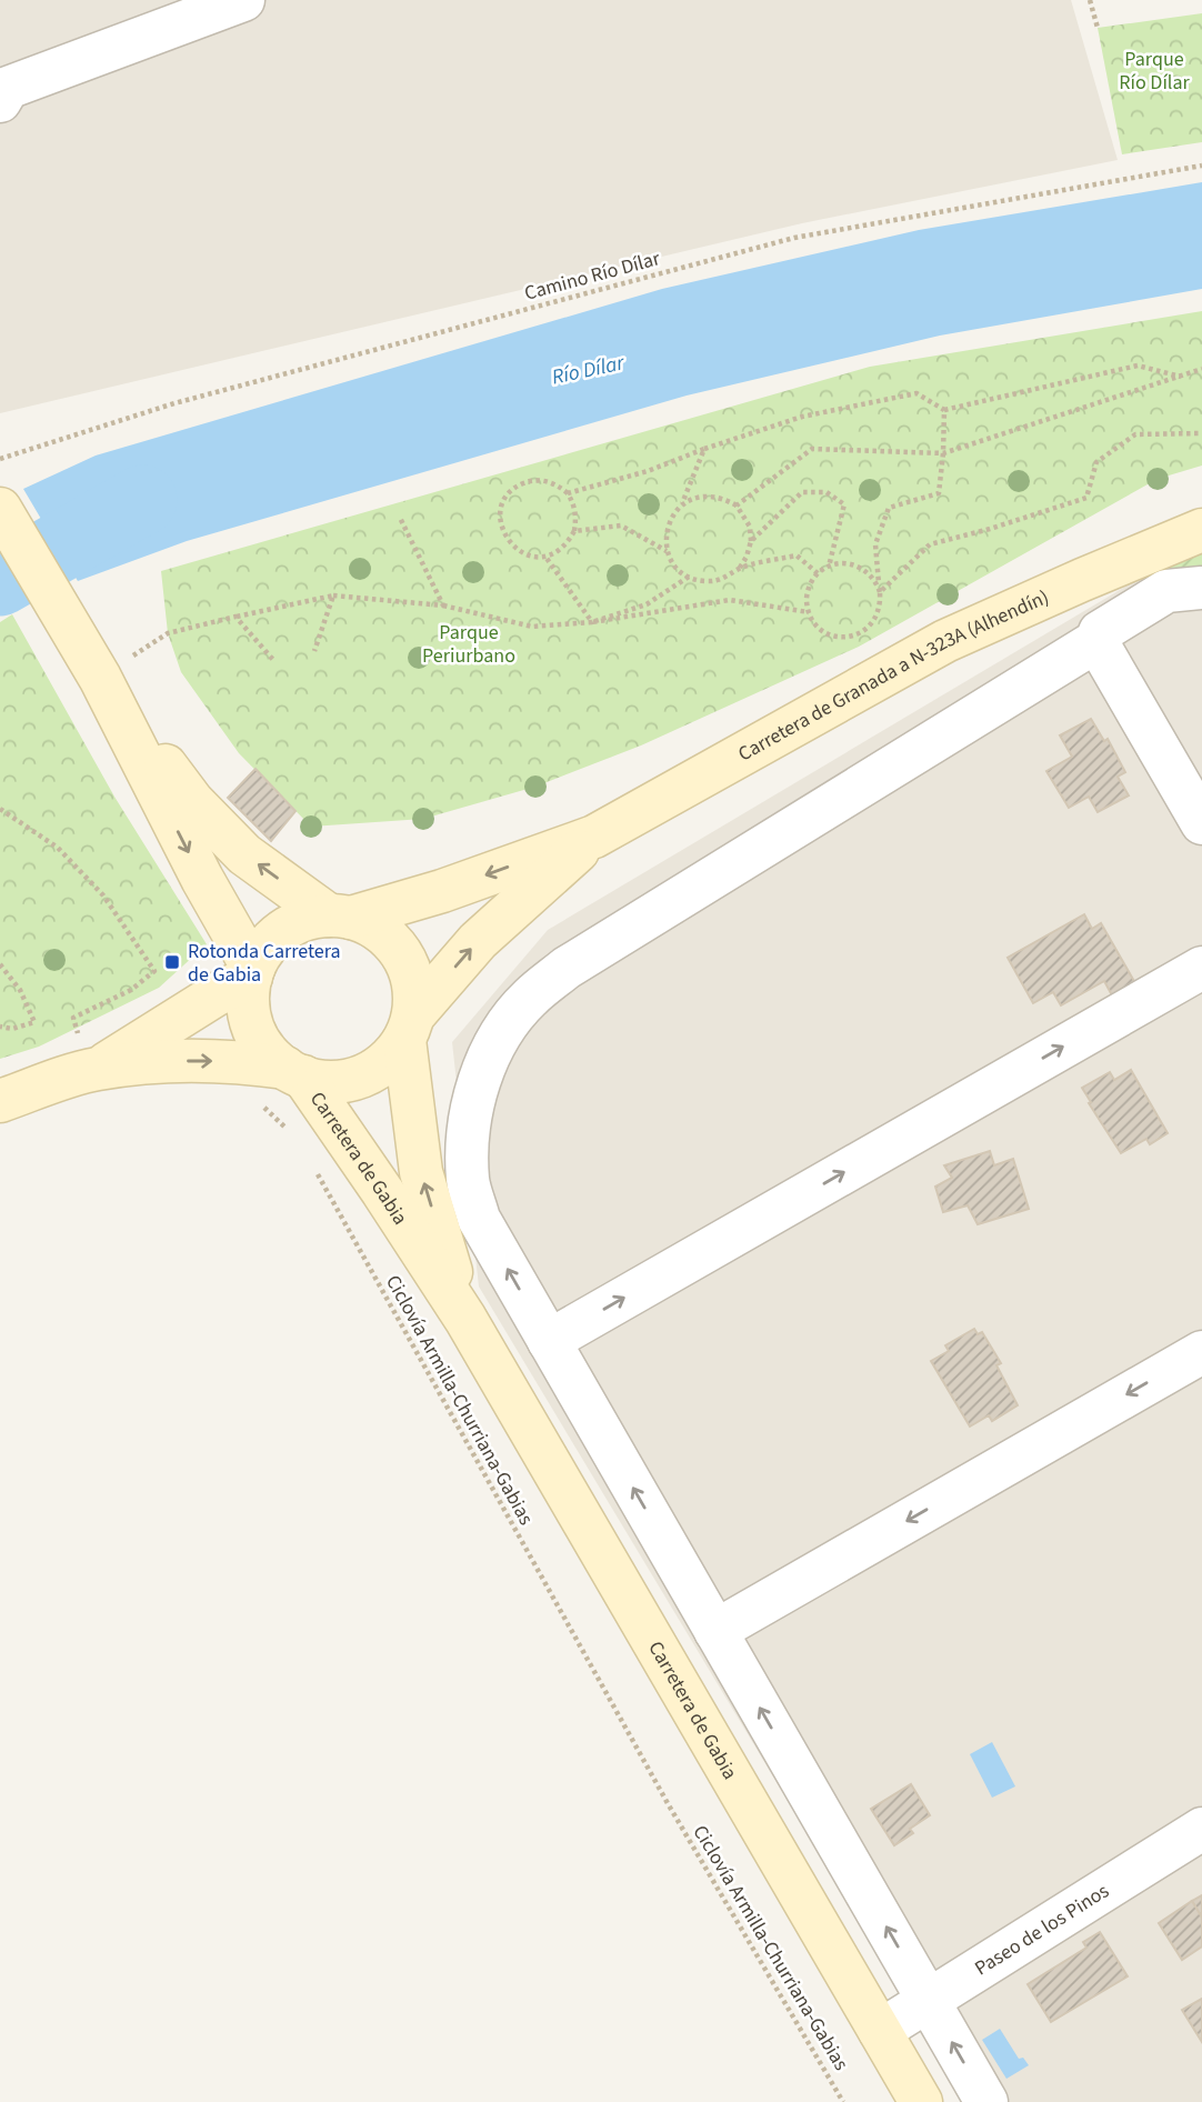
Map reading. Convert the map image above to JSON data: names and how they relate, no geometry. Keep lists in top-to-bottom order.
{
  "streets": {
    "main road": ["Carretera de Granada a N-323A (Alhendín)", "Carretera de Gabia"],
    "street": ["Paseo de los Pinos"],
    "path": ["Camino Río Dílar", "Ciclovía Armilla-Churriana-Gabias"]
  },
  "crossings": [
    ["Carretera de Granada a N-323A (Alhendín)", "Carretera de Gabia"],
    ["Carretera de Gabia", "Paseo de los Pinos"]
  ],
  "water": ["Río Dílar"],
  "parks": ["Parque Río Dílar", "Parque Periurbano"],
  "places": {
    "transit": ["Rotonda Carretera de Gabia"]
  }
}
